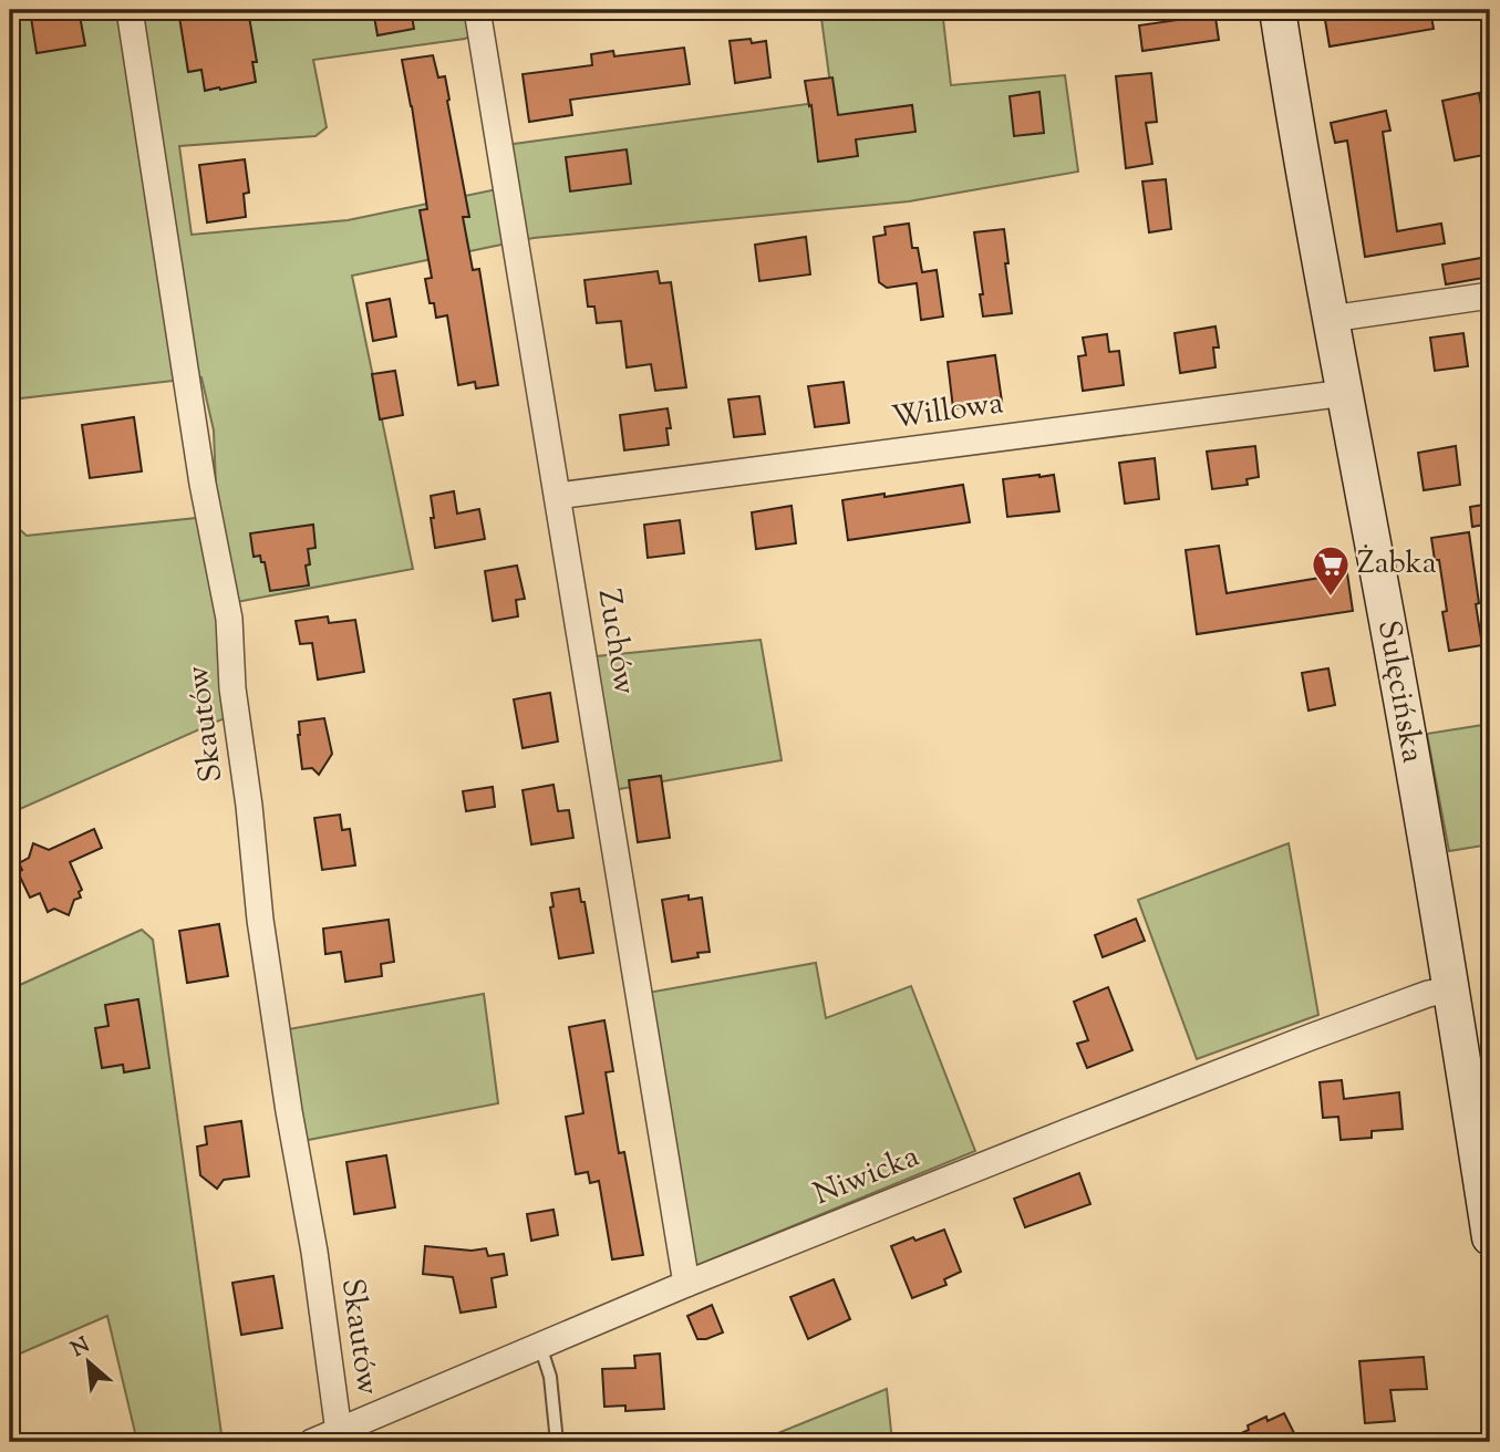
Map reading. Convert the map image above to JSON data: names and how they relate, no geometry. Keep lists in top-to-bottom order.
{
  "streets": {
    "street": [
      "Willowa",
      "Zuchów",
      "Sulęcińska",
      "Skautów",
      "Niwicka"
    ]
  },
  "crossings": [
    ["Willowa", "Zuchów"],
    ["Willowa", "Sulęcińska"],
    ["Zuchów", "Niwicka"],
    ["Sulęcińska", "Niwicka"],
    ["Skautów", "Niwicka"]
  ],
  "places": {
    "supermarket": ["Żabka"]
  },
  "north": "top left"
}
